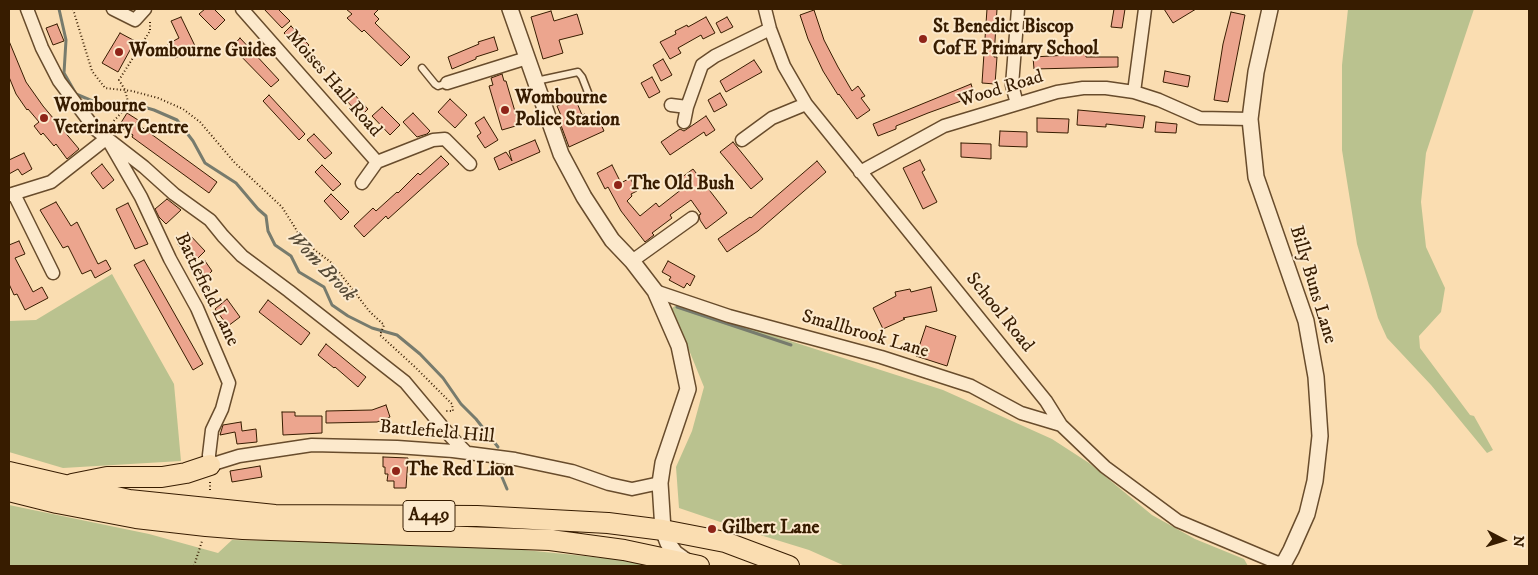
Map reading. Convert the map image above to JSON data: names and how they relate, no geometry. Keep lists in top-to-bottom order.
{
  "streets": {
    "highway": ["A449"],
    "street": [
      "Moises Hall Road",
      "Wood Road",
      "Billy Buns Lane",
      "Battlefield Lane",
      "School Road",
      "Smallbrook Lane",
      "Battlefield Hill"
    ]
  },
  "crossings": [
    ["Wood Road", "Billy Buns Lane"],
    ["Wood Road", "School Road"],
    ["Billy Buns Lane", "School Road"],
    ["Battlefield Lane", "Battlefield Hill"],
    ["School Road", "Smallbrook Lane"]
  ],
  "water": ["Wom Brook"],
  "places": [
    "St Benedict Biscop CofE Primary School",
    "Wombourne Guides",
    "Wombourne Police Station",
    "Wombourne Veterinary Centre",
    "The Old Bush",
    "The Red Lion",
    "Gilbert Lane"
  ],
  "north": "right"
}
